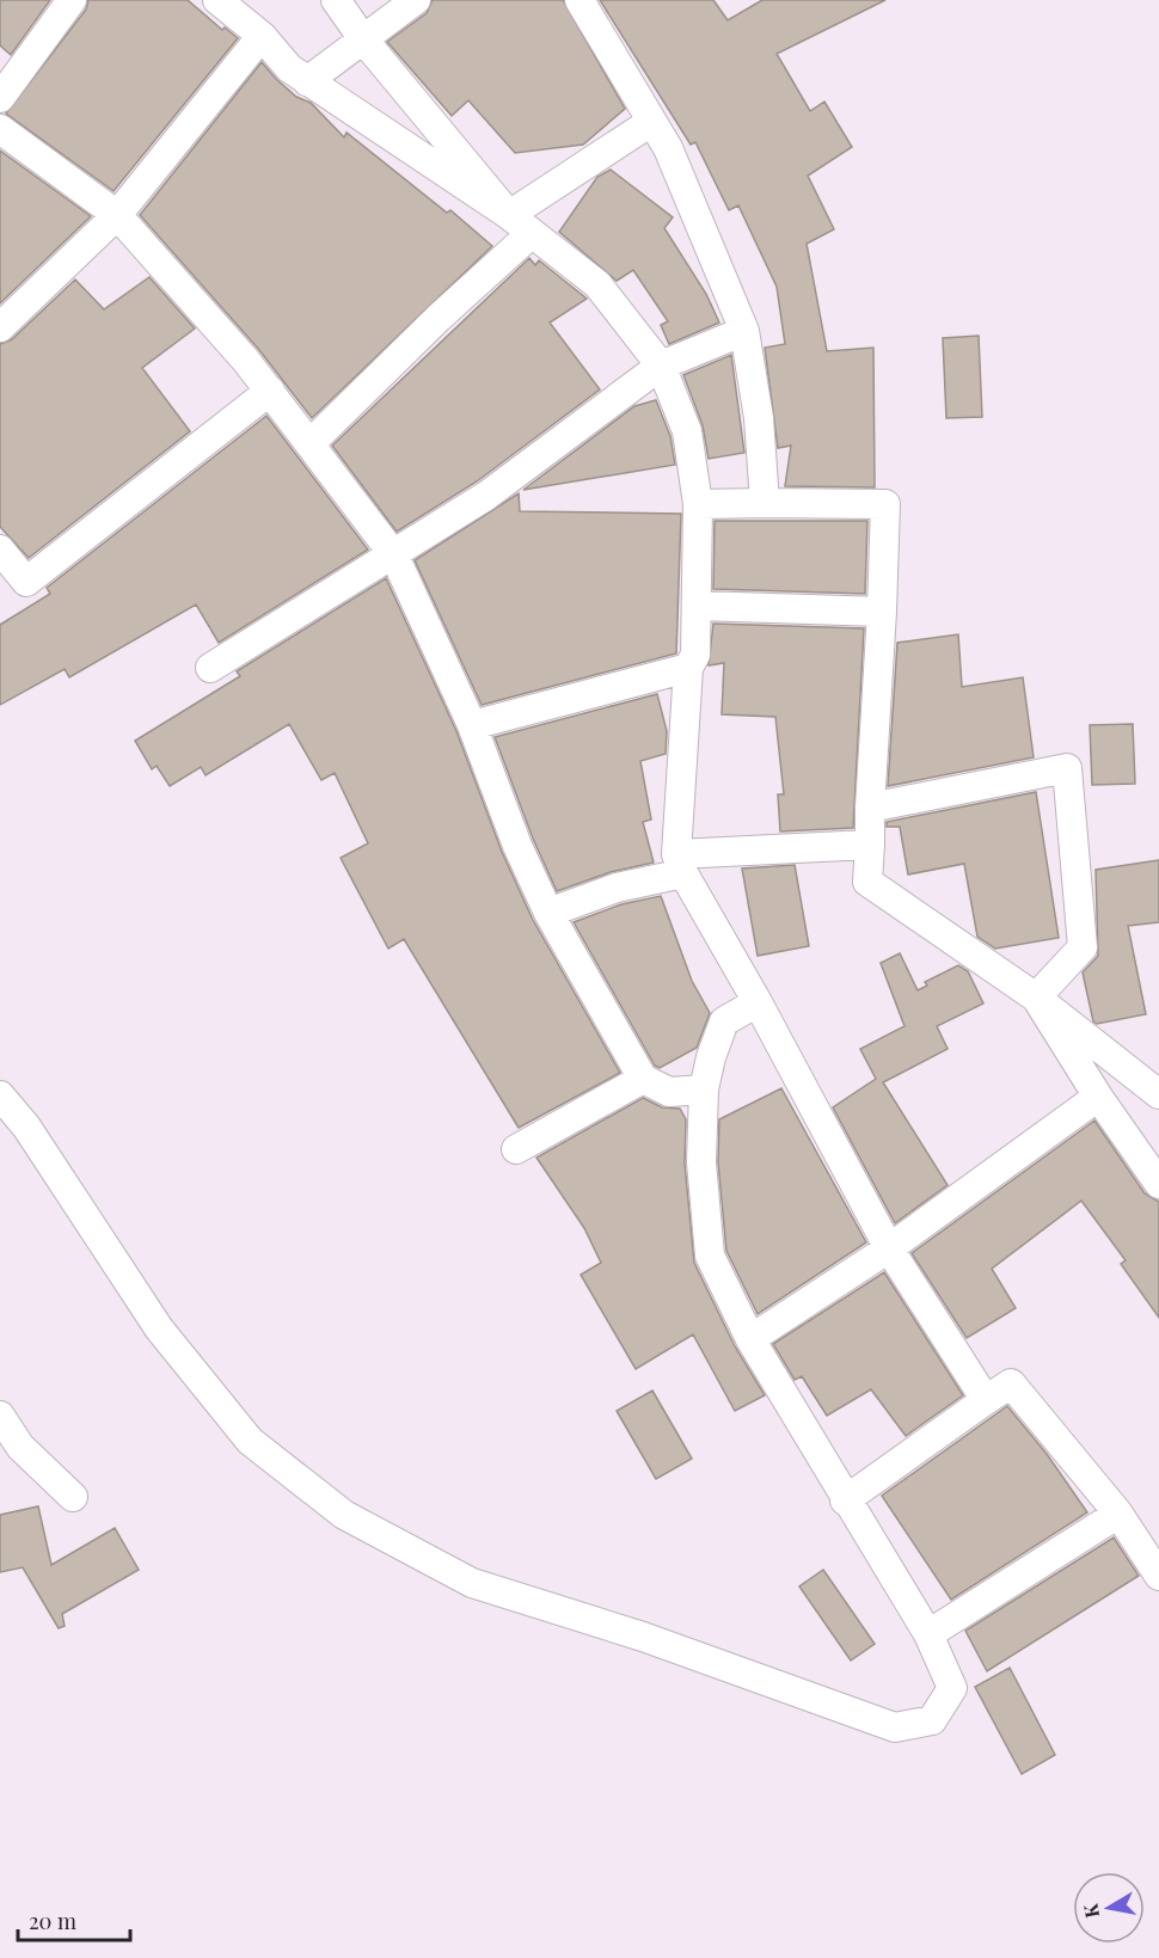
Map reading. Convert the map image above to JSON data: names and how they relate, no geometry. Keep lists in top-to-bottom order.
{
  "scale_bar": "20 m",
  "north": "left"
}
